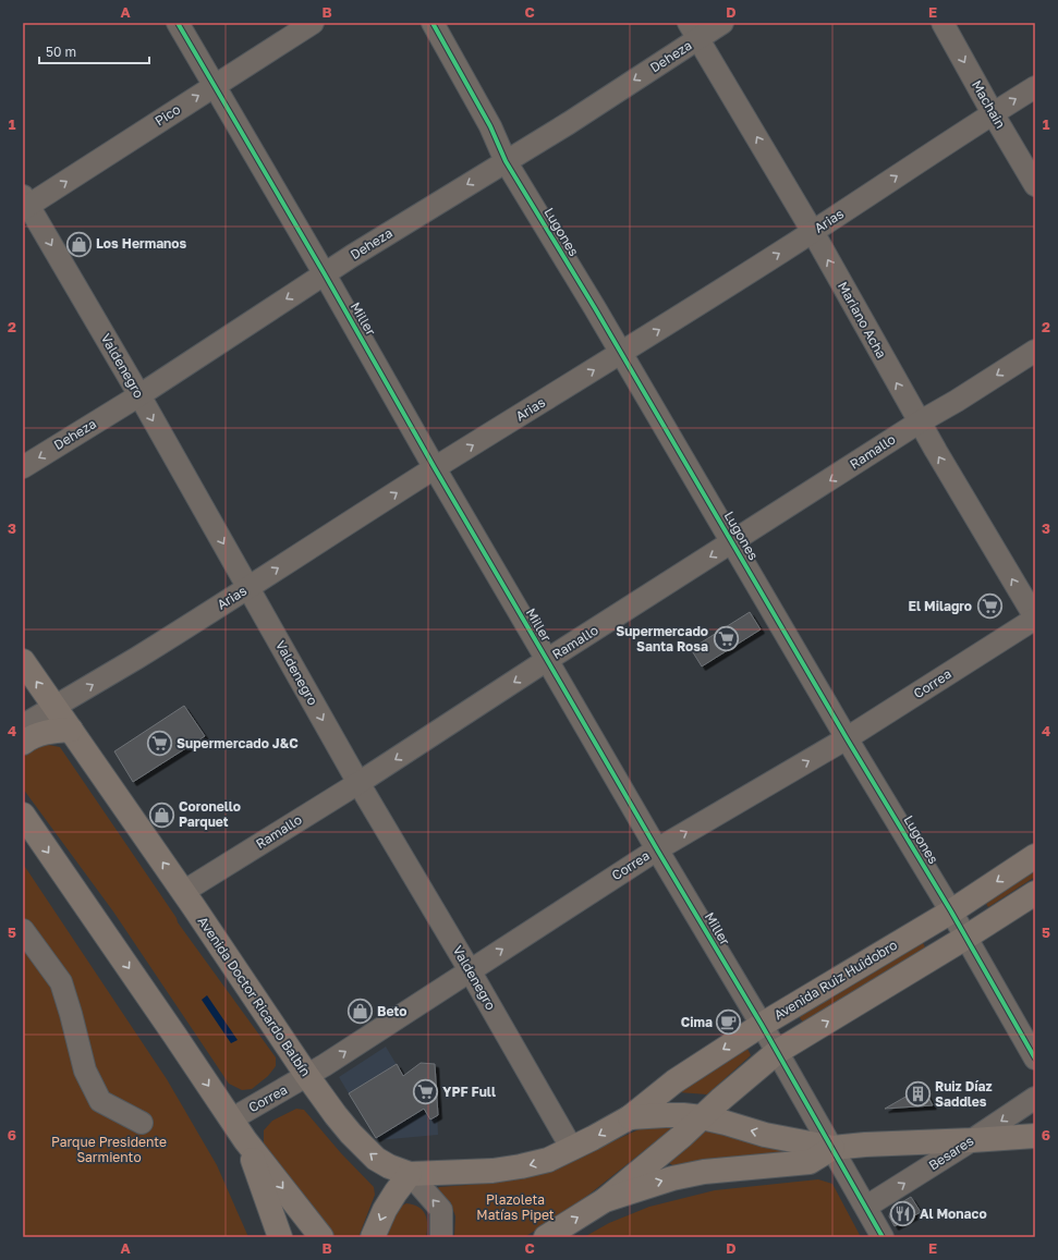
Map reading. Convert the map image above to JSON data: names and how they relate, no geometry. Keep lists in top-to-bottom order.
{
  "streets": {
    "main road": ["Avenida Ruiz Huidobro", "Avenida Doctor Ricardo Balbín"],
    "street": [
      "Deheza",
      "Machain",
      "Pico",
      "Arias",
      "Lugones",
      "Miller",
      "Mariano Acha",
      "Valdenegro",
      "Ramallo",
      "Correa",
      "Besares"
    ]
  },
  "crossings": [
    ["Deheza", "Lugones"],
    ["Deheza", "Miller"],
    ["Deheza", "Mariano Acha"],
    ["Deheza", "Valdenegro"],
    ["Machain", "Arias"],
    ["Pico", "Miller"],
    ["Pico", "Valdenegro"],
    ["Arias", "Lugones"],
    ["Arias", "Miller"],
    ["Arias", "Mariano Acha"],
    ["Arias", "Valdenegro"],
    ["Arias", "Avenida Doctor Ricardo Balbín"],
    ["Lugones", "Ramallo"],
    ["Lugones", "Correa"],
    ["Lugones", "Avenida Ruiz Huidobro"],
    ["Miller", "Ramallo"],
    ["Miller", "Correa"],
    ["Miller", "Avenida Ruiz Huidobro"],
    ["Miller", "Besares"],
    ["Mariano Acha", "Ramallo"],
    ["Mariano Acha", "Correa"],
    ["Valdenegro", "Ramallo"],
    ["Valdenegro", "Correa"],
    ["Valdenegro", "Avenida Ruiz Huidobro"],
    ["Valdenegro", "Avenida Doctor Ricardo Balbín"],
    ["Ramallo", "Avenida Doctor Ricardo Balbín"],
    ["Correa", "Avenida Doctor Ricardo Balbín"],
    ["Avenida Ruiz Huidobro", "Avenida Doctor Ricardo Balbín"]
  ],
  "one_way": [
    "Deheza",
    "Machain",
    "Pico",
    "Arias",
    "Mariano Acha",
    "Valdenegro",
    "Ramallo",
    "Correa"
  ],
  "parks": ["Parque Presidente Sarmiento", "Plazoleta Matías Pipet"],
  "places": {
    "shop": ["Los Hermanos", "Coronello Parquet", "Beto"],
    "supermarket": [
      "El Milagro",
      "Supermercado Santa Rosa",
      "Supermercado J&C",
      "YPF Full"
    ],
    "cafe": ["Cima"],
    "building": ["Ruiz Díaz Saddles"],
    "restaurant": ["Al Monaco"]
  },
  "scale_bar": "50 m",
  "grid": {
    "columns": [
      "A",
      "B",
      "C",
      "D",
      "E"
    ],
    "rows": [
      "1",
      "2",
      "3",
      "4",
      "5",
      "6"
    ]
  }
}
